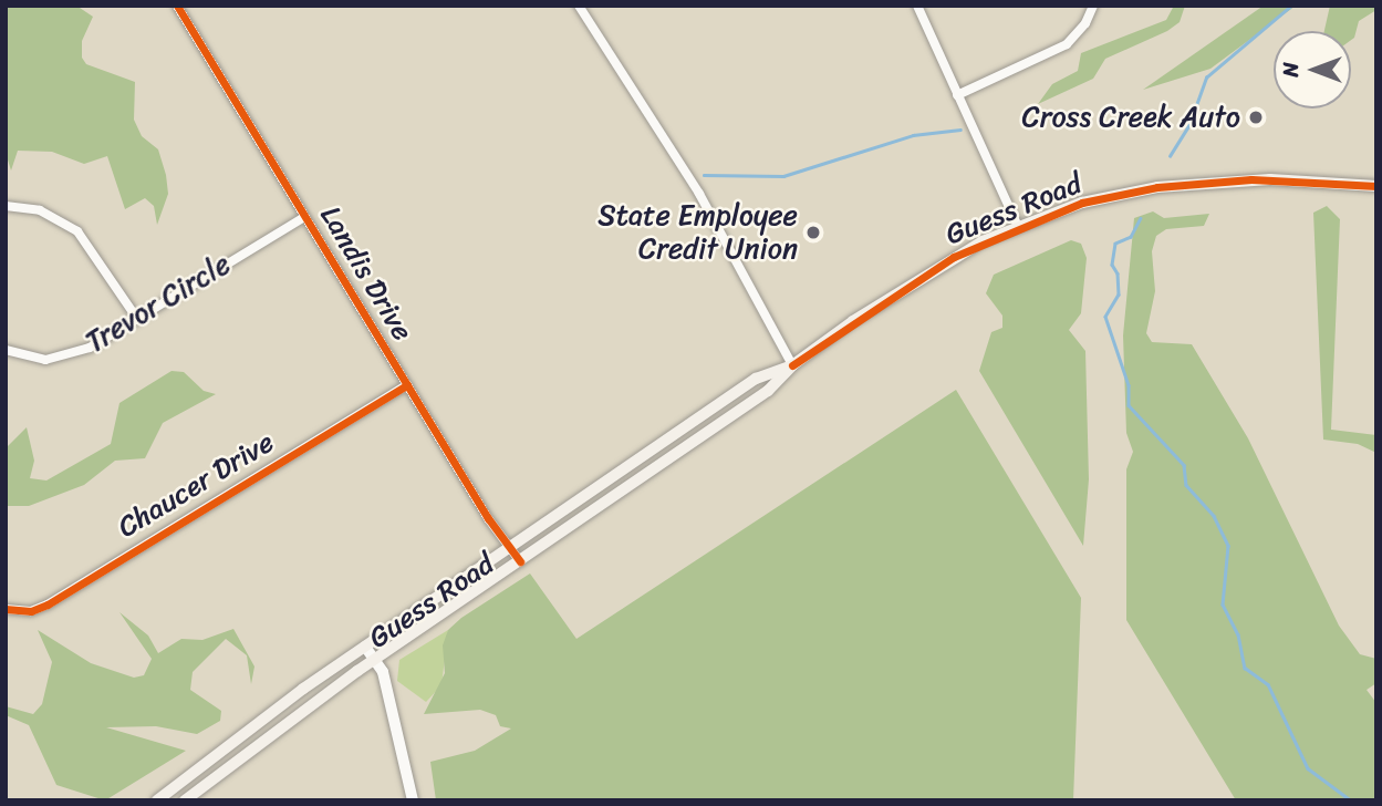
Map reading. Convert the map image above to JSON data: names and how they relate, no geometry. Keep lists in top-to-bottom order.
{
  "streets": {
    "main road": ["Guess Road"],
    "street": ["Landis Drive", "Trevor Circle", "Chaucer Drive"]
  },
  "crossings": [
    ["Guess Road", "Landis Drive"],
    ["Landis Drive", "Trevor Circle"],
    ["Landis Drive", "Chaucer Drive"]
  ],
  "places": ["Cross Creek Auto", "State Employee Credit Union"],
  "north": "left"
}
